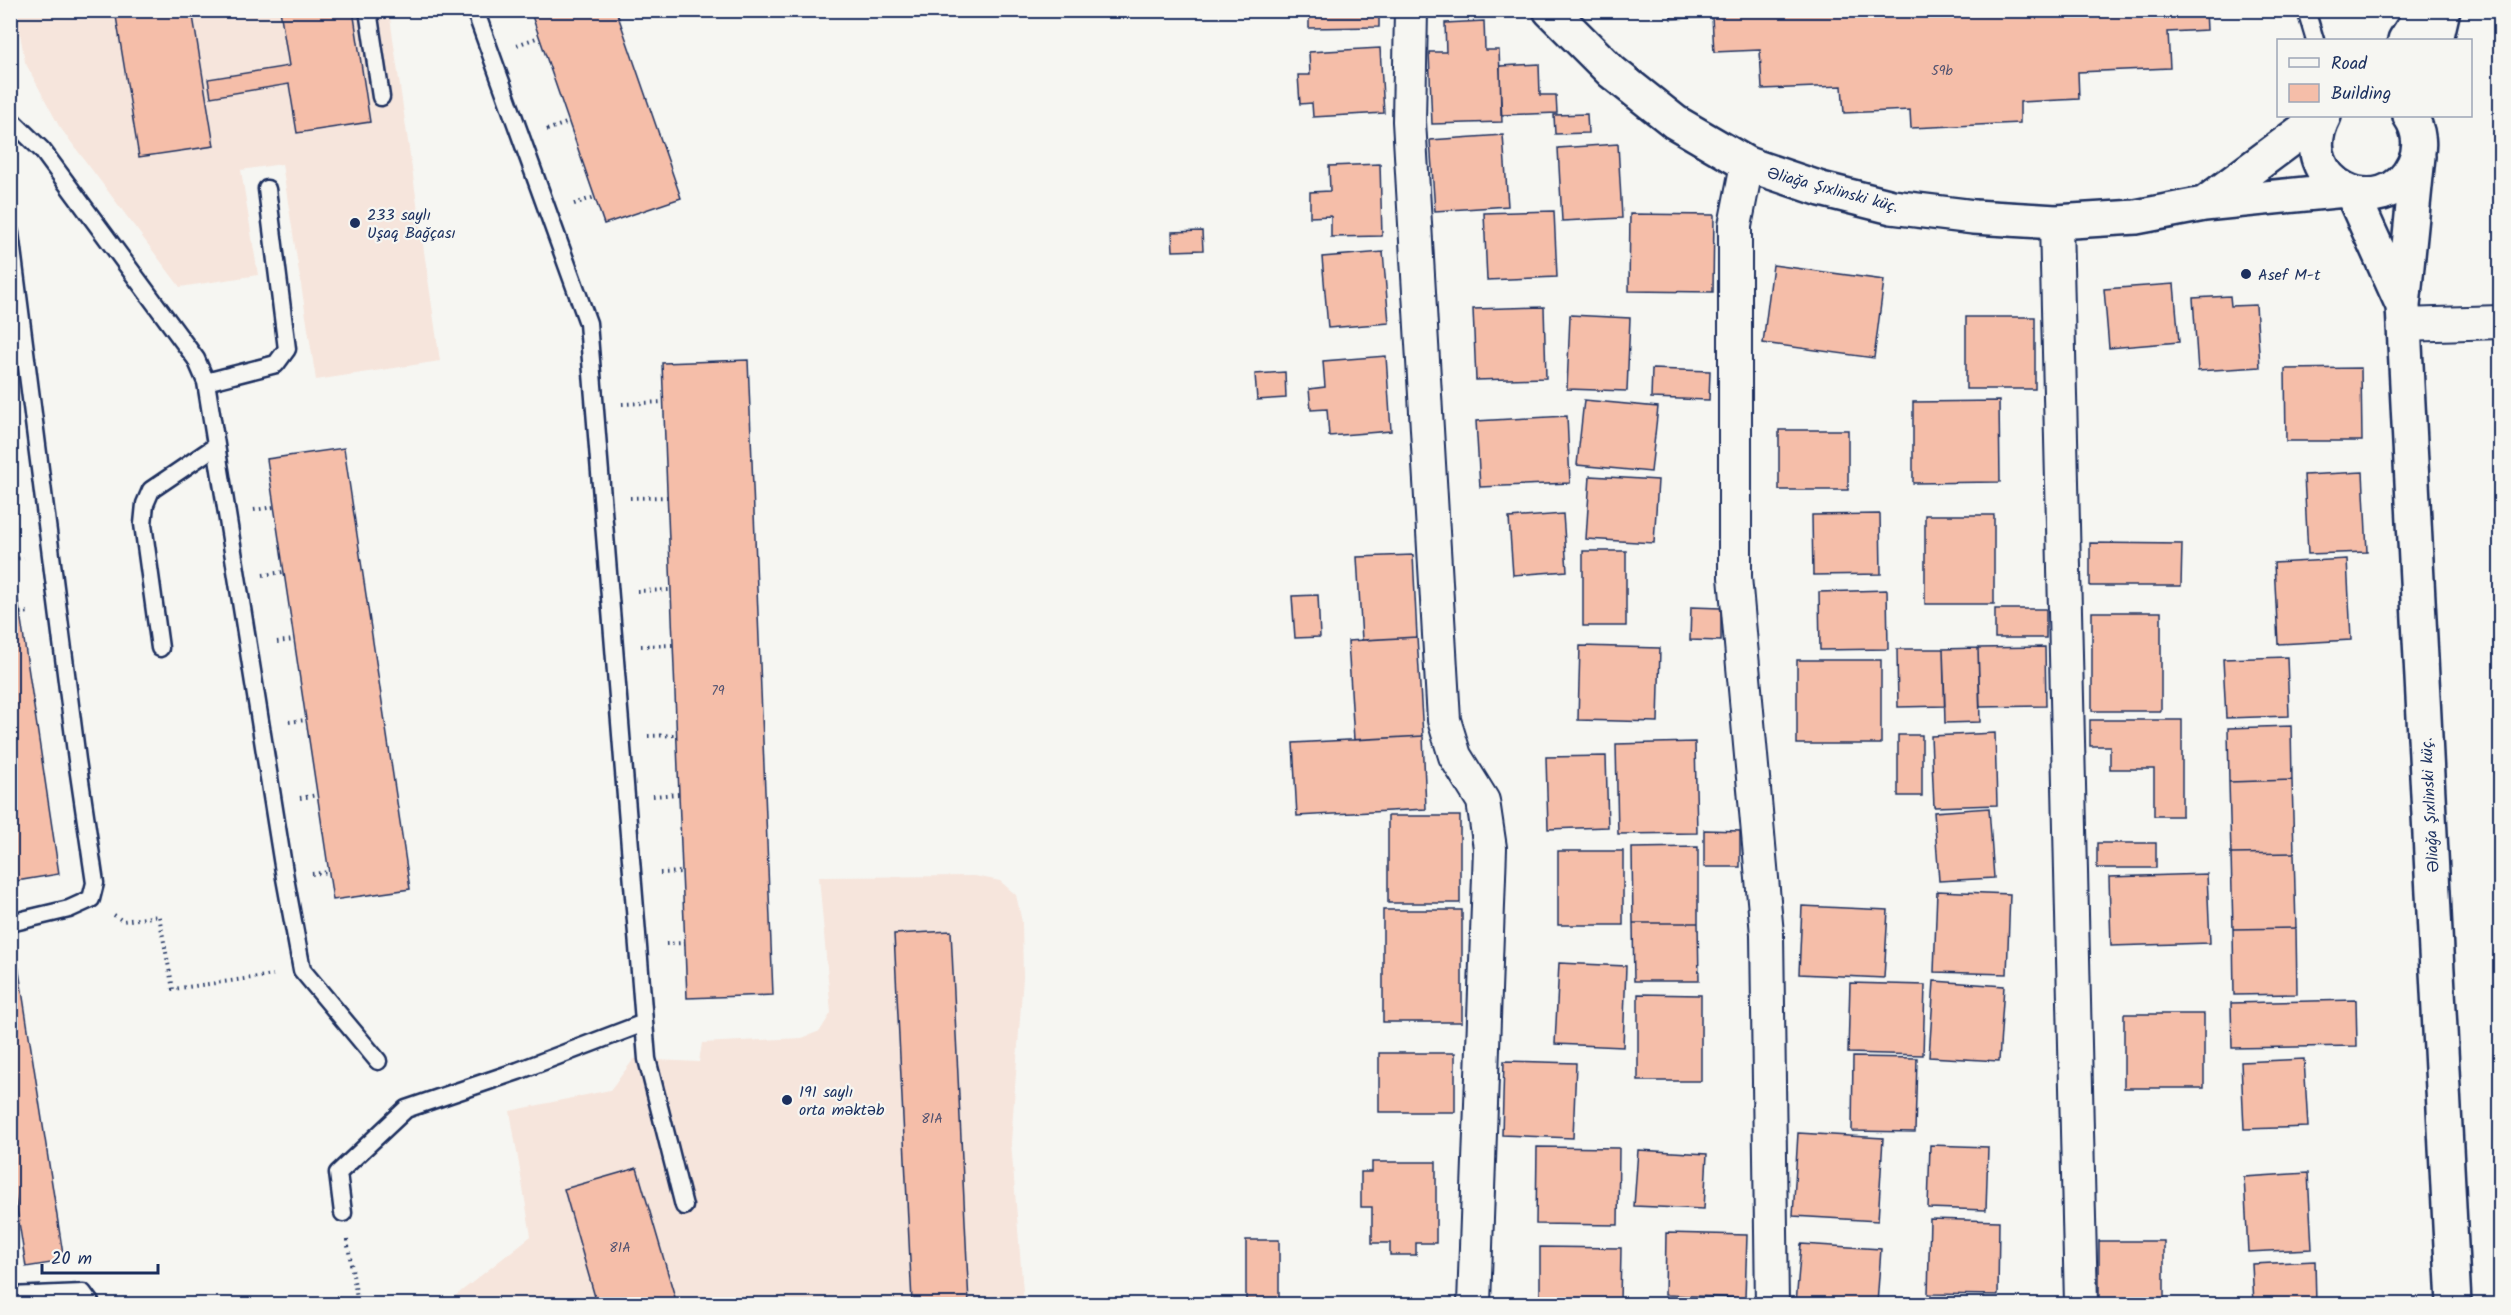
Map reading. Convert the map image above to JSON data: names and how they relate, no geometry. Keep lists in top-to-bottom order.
{
  "streets": {
    "main road": ["Əliağa Şıxlinski küç."]
  },
  "places": ["233 saylı Uşaq Bağçası", "Asef M-t", "191 saylı orta məktəb"],
  "house_numbers": [
    "59b",
    "79",
    "81A",
    "81A"
  ],
  "legend": ["Road", "Building"],
  "scale_bar": "20 m"
}
